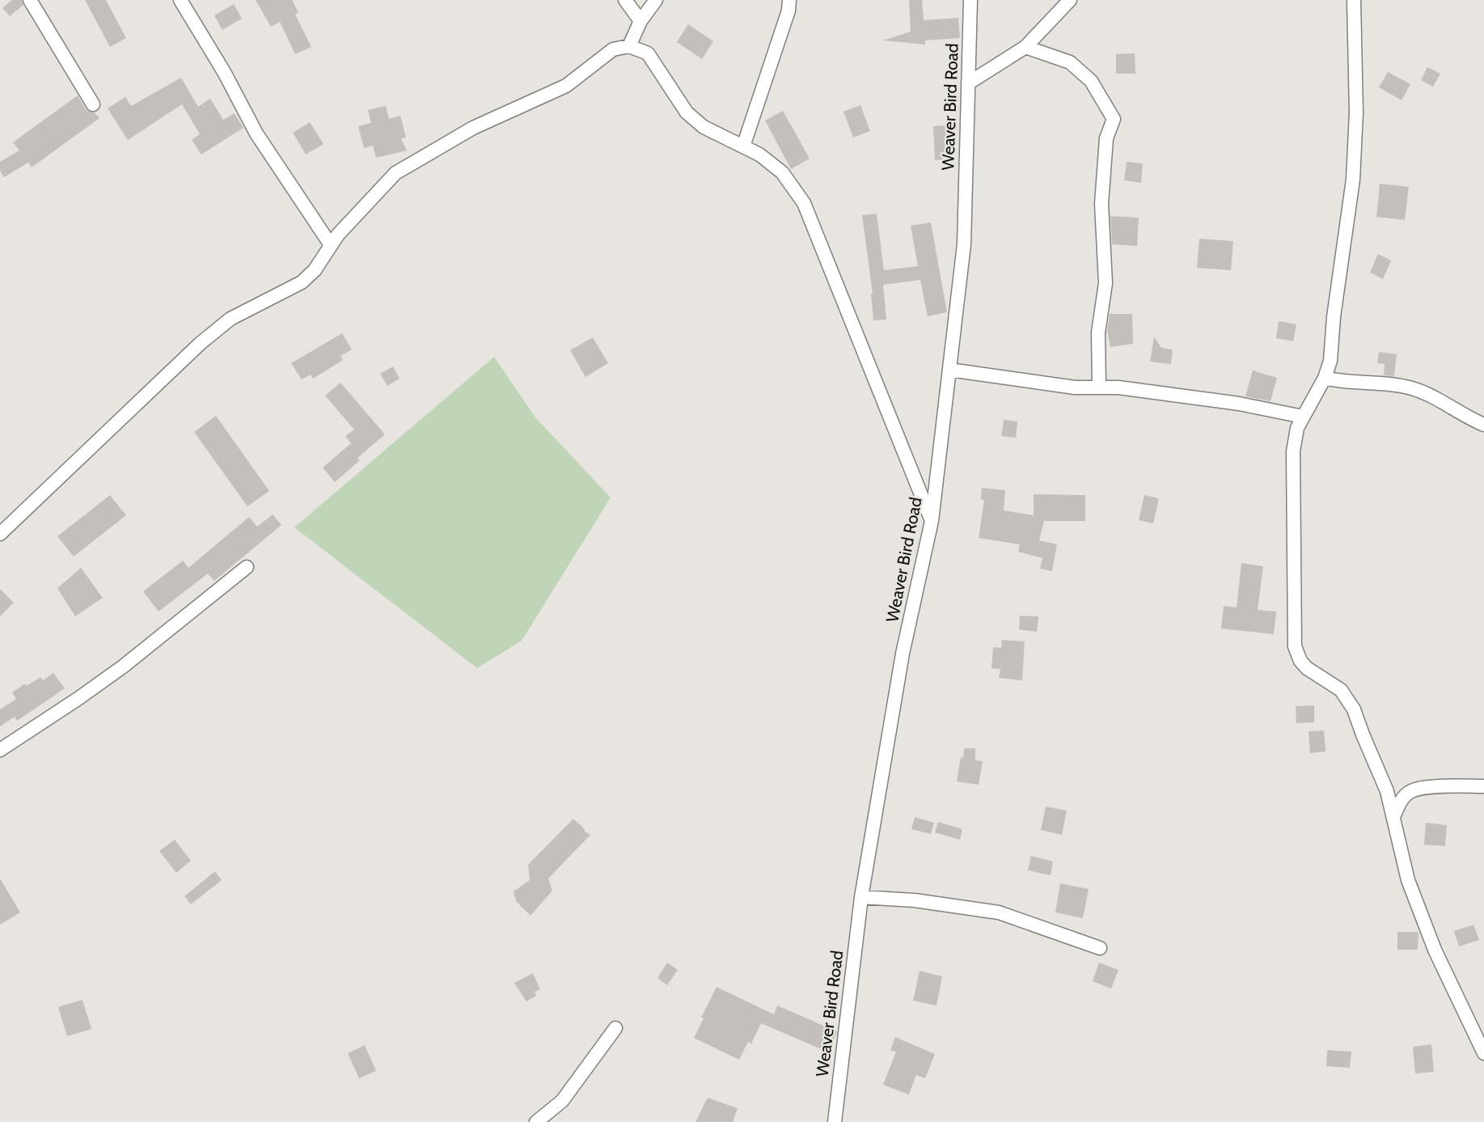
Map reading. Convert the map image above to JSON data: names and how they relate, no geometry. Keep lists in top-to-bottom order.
{
  "streets": {
    "street": ["Weaver Bird Road"]
  }
}
